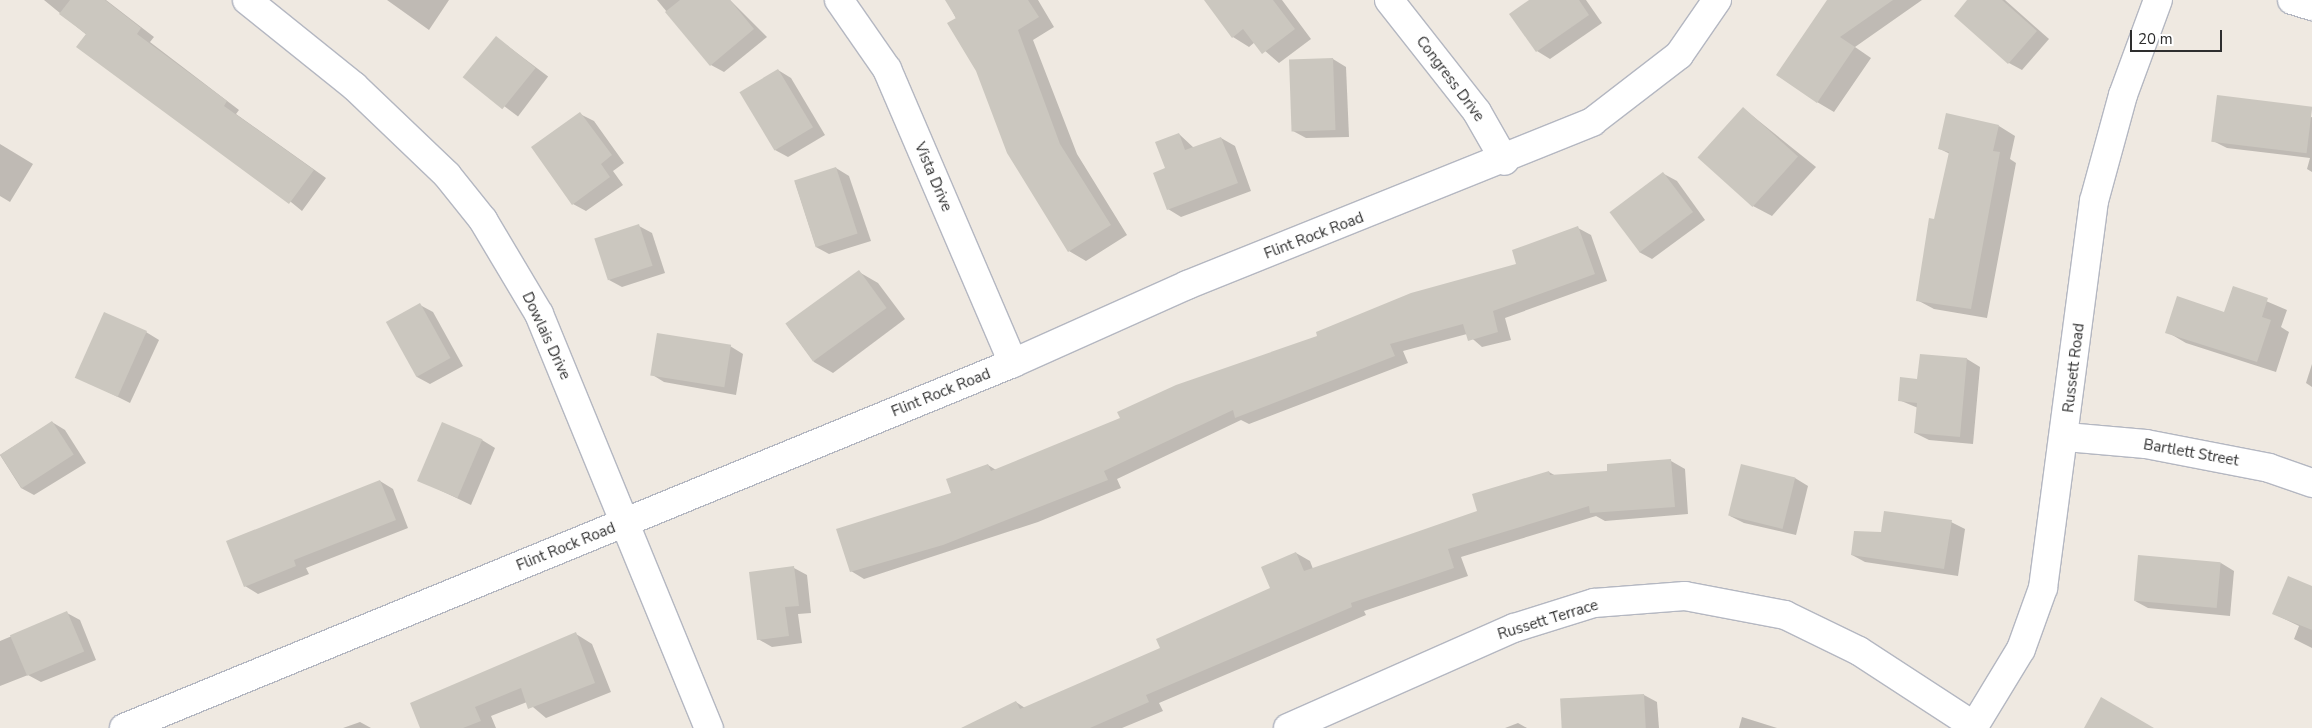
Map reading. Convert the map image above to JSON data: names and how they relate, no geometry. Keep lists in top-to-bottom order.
{
  "streets": {
    "street": [
      "Congress Drive",
      "Vista Drive",
      "Flint Rock Road",
      "Dowlais Drive",
      "Russett Road",
      "Bartlett Street",
      "Russett Terrace"
    ]
  },
  "crossings": [
    ["Congress Drive", "Flint Rock Road"],
    ["Vista Drive", "Flint Rock Road"],
    ["Flint Rock Road", "Dowlais Drive"],
    ["Russett Road", "Bartlett Street"],
    ["Russett Road", "Russett Terrace"]
  ],
  "scale_bar": "20 m"
}
